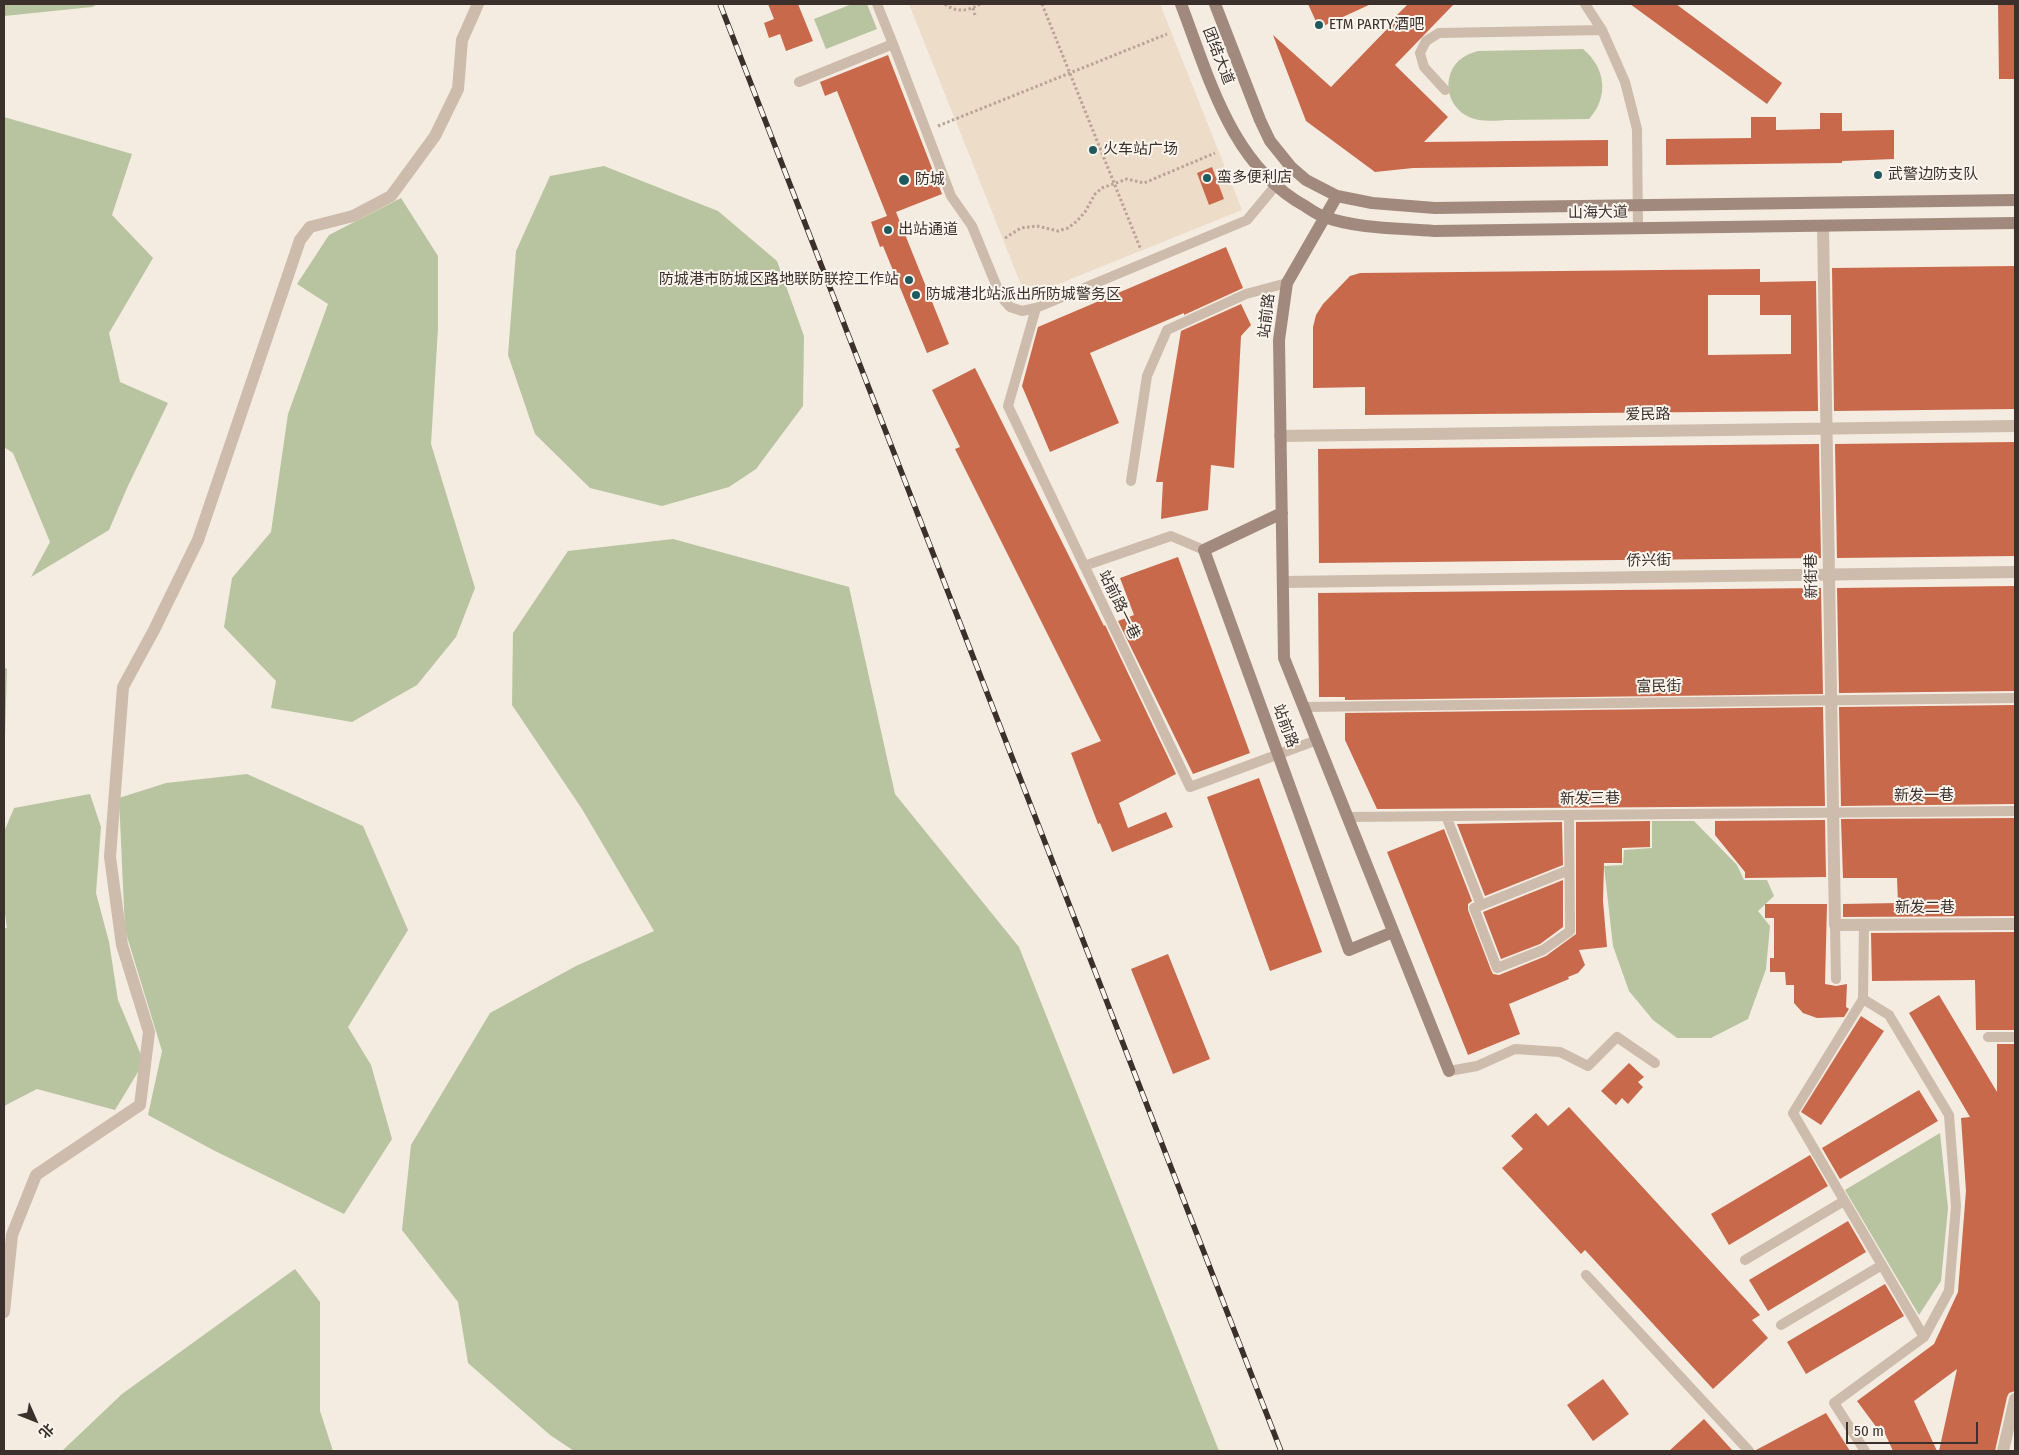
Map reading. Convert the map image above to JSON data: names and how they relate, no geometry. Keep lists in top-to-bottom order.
{
  "streets": {
    "main road": ["团结大道", "山海大道", "站前路"],
    "street": [
      "爱民路",
      "侨兴街",
      "新街巷",
      "新发二巷"
    ],
    "lane": [
      "站前路一巷",
      "富民街",
      "新发一巷",
      "新发三巷"
    ]
  },
  "crossings": [
    ["团结大道", "山海大道"],
    ["山海大道", "站前路"],
    ["山海大道", "新街巷"],
    ["站前路", "爱民路"],
    ["站前路", "侨兴街"],
    ["站前路", "站前路一巷"],
    ["站前路", "富民街"],
    ["站前路", "新发三巷"],
    ["爱民路", "新街巷"],
    ["侨兴街", "新街巷"],
    ["新街巷", "富民街"],
    ["新街巷", "新发一巷"],
    ["新街巷", "新发三巷"],
    ["新街巷", "新发二巷"],
    ["新发一巷", "新发三巷"]
  ],
  "places": [
    "ETM PARTY酒吧",
    "火车站广场",
    "武警边防支队",
    "蛮多便利店",
    "防城",
    "出站通道",
    "防城港市防城区路地联防联控工作站",
    "防城港北站派出所防城警务区"
  ],
  "scale_bar": "50 m",
  "north": "bottom right"
}
